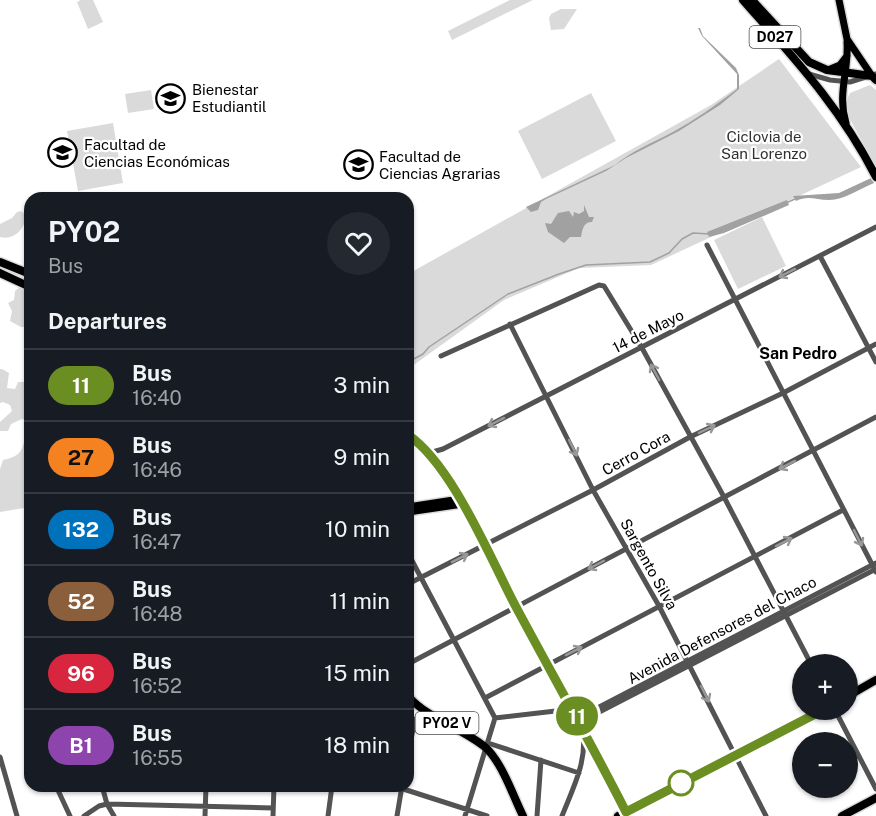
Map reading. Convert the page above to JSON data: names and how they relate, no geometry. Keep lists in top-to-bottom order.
{
  "streets": {
    "highway": ["D027", "PY02 V"],
    "street": [
      "14 de Mayo",
      "Cerro Cora",
      "Sargento Silva",
      "Avenida Defensores del Chaco"
    ]
  },
  "crossings": [
    ["14 de Mayo", "Sargento Silva"],
    ["Cerro Cora", "Sargento Silva"],
    ["Sargento Silva", "Avenida Defensores del Chaco"]
  ],
  "one_way": ["14 de Mayo", "Sargento Silva"],
  "districts": ["San Pedro"],
  "parks": ["Ciclovia de San Lorenzo"],
  "places": {
    "school or university": ["Bienestar Estudiantil", "Facultad de Ciencias Económicas", "Facultad de Ciencias Agrarias"]
  },
  "lines": ["bus line 11"],
  "page": {
    "on_map": "11",
    "heading": [
      ["PY02", "Bus"],
      "Departures"
    ],
    "list": [
      {
        "mark": "11",
        "name": "Bus",
        "note": "16:40",
        "value": "3 min"
      },
      {
        "mark": "27",
        "name": "Bus",
        "note": "16:46",
        "value": "9 min"
      },
      {
        "mark": "132",
        "name": "Bus",
        "note": "16:47",
        "value": "10 min"
      },
      {
        "mark": "52",
        "name": "Bus",
        "note": "16:48",
        "value": "11 min"
      },
      {
        "mark": "96",
        "name": "Bus",
        "note": "16:52",
        "value": "15 min"
      },
      {
        "mark": "B1",
        "name": "Bus",
        "note": "16:55",
        "value": "18 min"
      }
    ],
    "map_buttons": ["+", "−"]
  }
}
